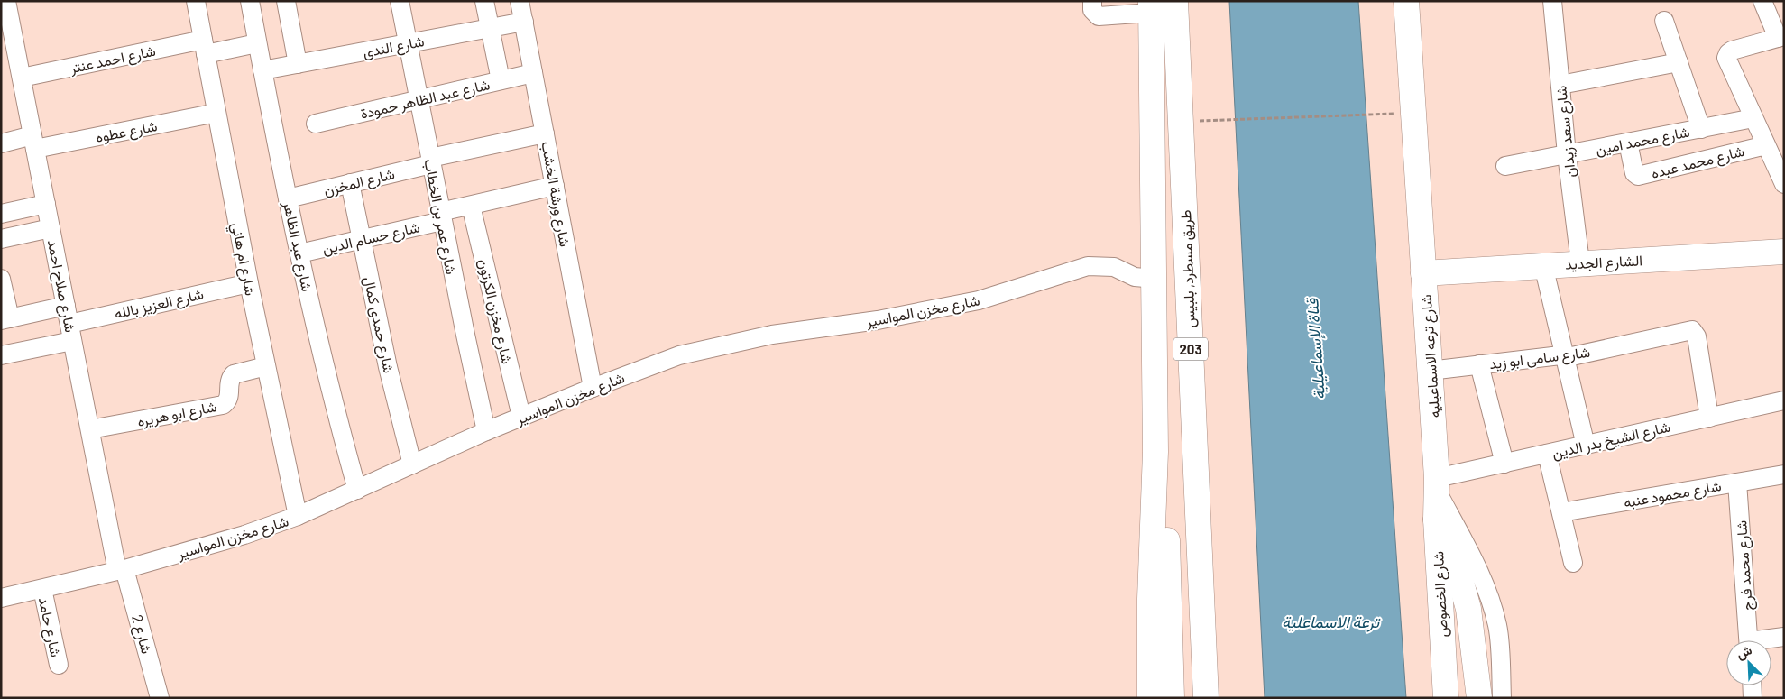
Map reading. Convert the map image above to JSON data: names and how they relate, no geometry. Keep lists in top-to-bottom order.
{
  "streets": {
    "main road": [
      "الشارع الجديد",
      "طريق مسطرد, بلبيس",
      "203",
      "شارع ترعه الاسماعيليه",
      "شارع الخصوص"
    ],
    "street": [
      "شارع الندى",
      "شارع احمد عنتر",
      "شارع عبد الظاهر حمودة",
      "شارع عطوه",
      "شارع سعد زيدان",
      "شارع محمد امين",
      "شارع محمد عبده",
      "شارع المخزن",
      "شارع ورشة الخشب",
      "شارع عمر بن الخطاب",
      "شارع حسام الدين",
      "شارع عبد الظاهر",
      "شارع ام هاني",
      "شارع صلاح احمد",
      "شارع العزيز بالله",
      "شارع مخزن المواسير",
      "شارع مخزن الكرتون",
      "شارع حمدى كمال",
      "شارع سامى ابو زيد",
      "شارع ابو هريره",
      "شارع الشيخ بدر الدين",
      "شارع محمود عنبه",
      "شارع محمد فرج",
      "شارع حامد",
      "شارع 2"
    ]
  },
  "crossings": [
    ["شارع الندى", "شارع ورشة الخشب"],
    ["شارع الندى", "شارع عمر بن الخطاب"],
    ["شارع الندى", "شارع عبد الظاهر"],
    ["شارع احمد عنتر", "شارع عبد الظاهر"],
    ["شارع احمد عنتر", "شارع ام هاني"],
    ["شارع احمد عنتر", "شارع صلاح احمد"],
    ["شارع عبد الظاهر حمودة", "شارع ورشة الخشب"],
    ["شارع عبد الظاهر حمودة", "شارع عمر بن الخطاب"],
    ["شارع عطوه", "شارع ام هاني"],
    ["شارع عطوه", "شارع صلاح احمد"],
    ["شارع سعد زيدان", "شارع محمد امين"],
    ["شارع سعد زيدان", "الشارع الجديد"],
    ["شارع محمد امين", "شارع محمد عبده"],
    ["شارع المخزن", "شارع ورشة الخشب"],
    ["شارع المخزن", "شارع عمر بن الخطاب"],
    ["شارع المخزن", "شارع عبد الظاهر"],
    ["شارع المخزن", "شارع حمدى كمال"],
    ["شارع ورشة الخشب", "شارع حسام الدين"],
    ["شارع ورشة الخشب", "شارع مخزن المواسير"],
    ["شارع عمر بن الخطاب", "شارع حسام الدين"],
    ["شارع عمر بن الخطاب", "شارع مخزن المواسير"],
    ["شارع حسام الدين", "شارع عبد الظاهر"],
    ["شارع حسام الدين", "شارع مخزن الكرتون"],
    ["شارع حسام الدين", "شارع حمدى كمال"],
    ["شارع عبد الظاهر", "شارع مخزن المواسير"],
    ["شارع ام هاني", "شارع العزيز بالله"],
    ["شارع ام هاني", "شارع مخزن المواسير"],
    ["شارع ام هاني", "شارع ابو هريره"],
    ["الشارع الجديد", "شارع ترعه الاسماعيليه"],
    ["شارع صلاح احمد", "شارع العزيز بالله"],
    ["شارع صلاح احمد", "شارع مخزن المواسير"],
    ["شارع صلاح احمد", "شارع ابو هريره"],
    ["شارع صلاح احمد", "شارع 2"],
    ["شارع مخزن المواسير", "شارع مخزن الكرتون"],
    ["شارع مخزن المواسير", "شارع حمدى كمال"],
    ["شارع مخزن المواسير", "203"],
    ["شارع مخزن المواسير", "شارع حامد"],
    ["شارع مخزن المواسير", "شارع 2"],
    ["شارع ترعه الاسماعيليه", "شارع سامى ابو زيد"],
    ["شارع ترعه الاسماعيليه", "شارع الشيخ بدر الدين"],
    ["شارع ترعه الاسماعيليه", "شارع الخصوص"],
    ["شارع سامى ابو زيد", "شارع الشيخ بدر الدين"],
    ["شارع الشيخ بدر الدين", "شارع الخصوص"],
    ["شارع محمود عنبه", "شارع محمد فرج"]
  ],
  "water": ["قناة الإسماعيلية", "ترعة الاسماعلية"],
  "north": "top left"
}
